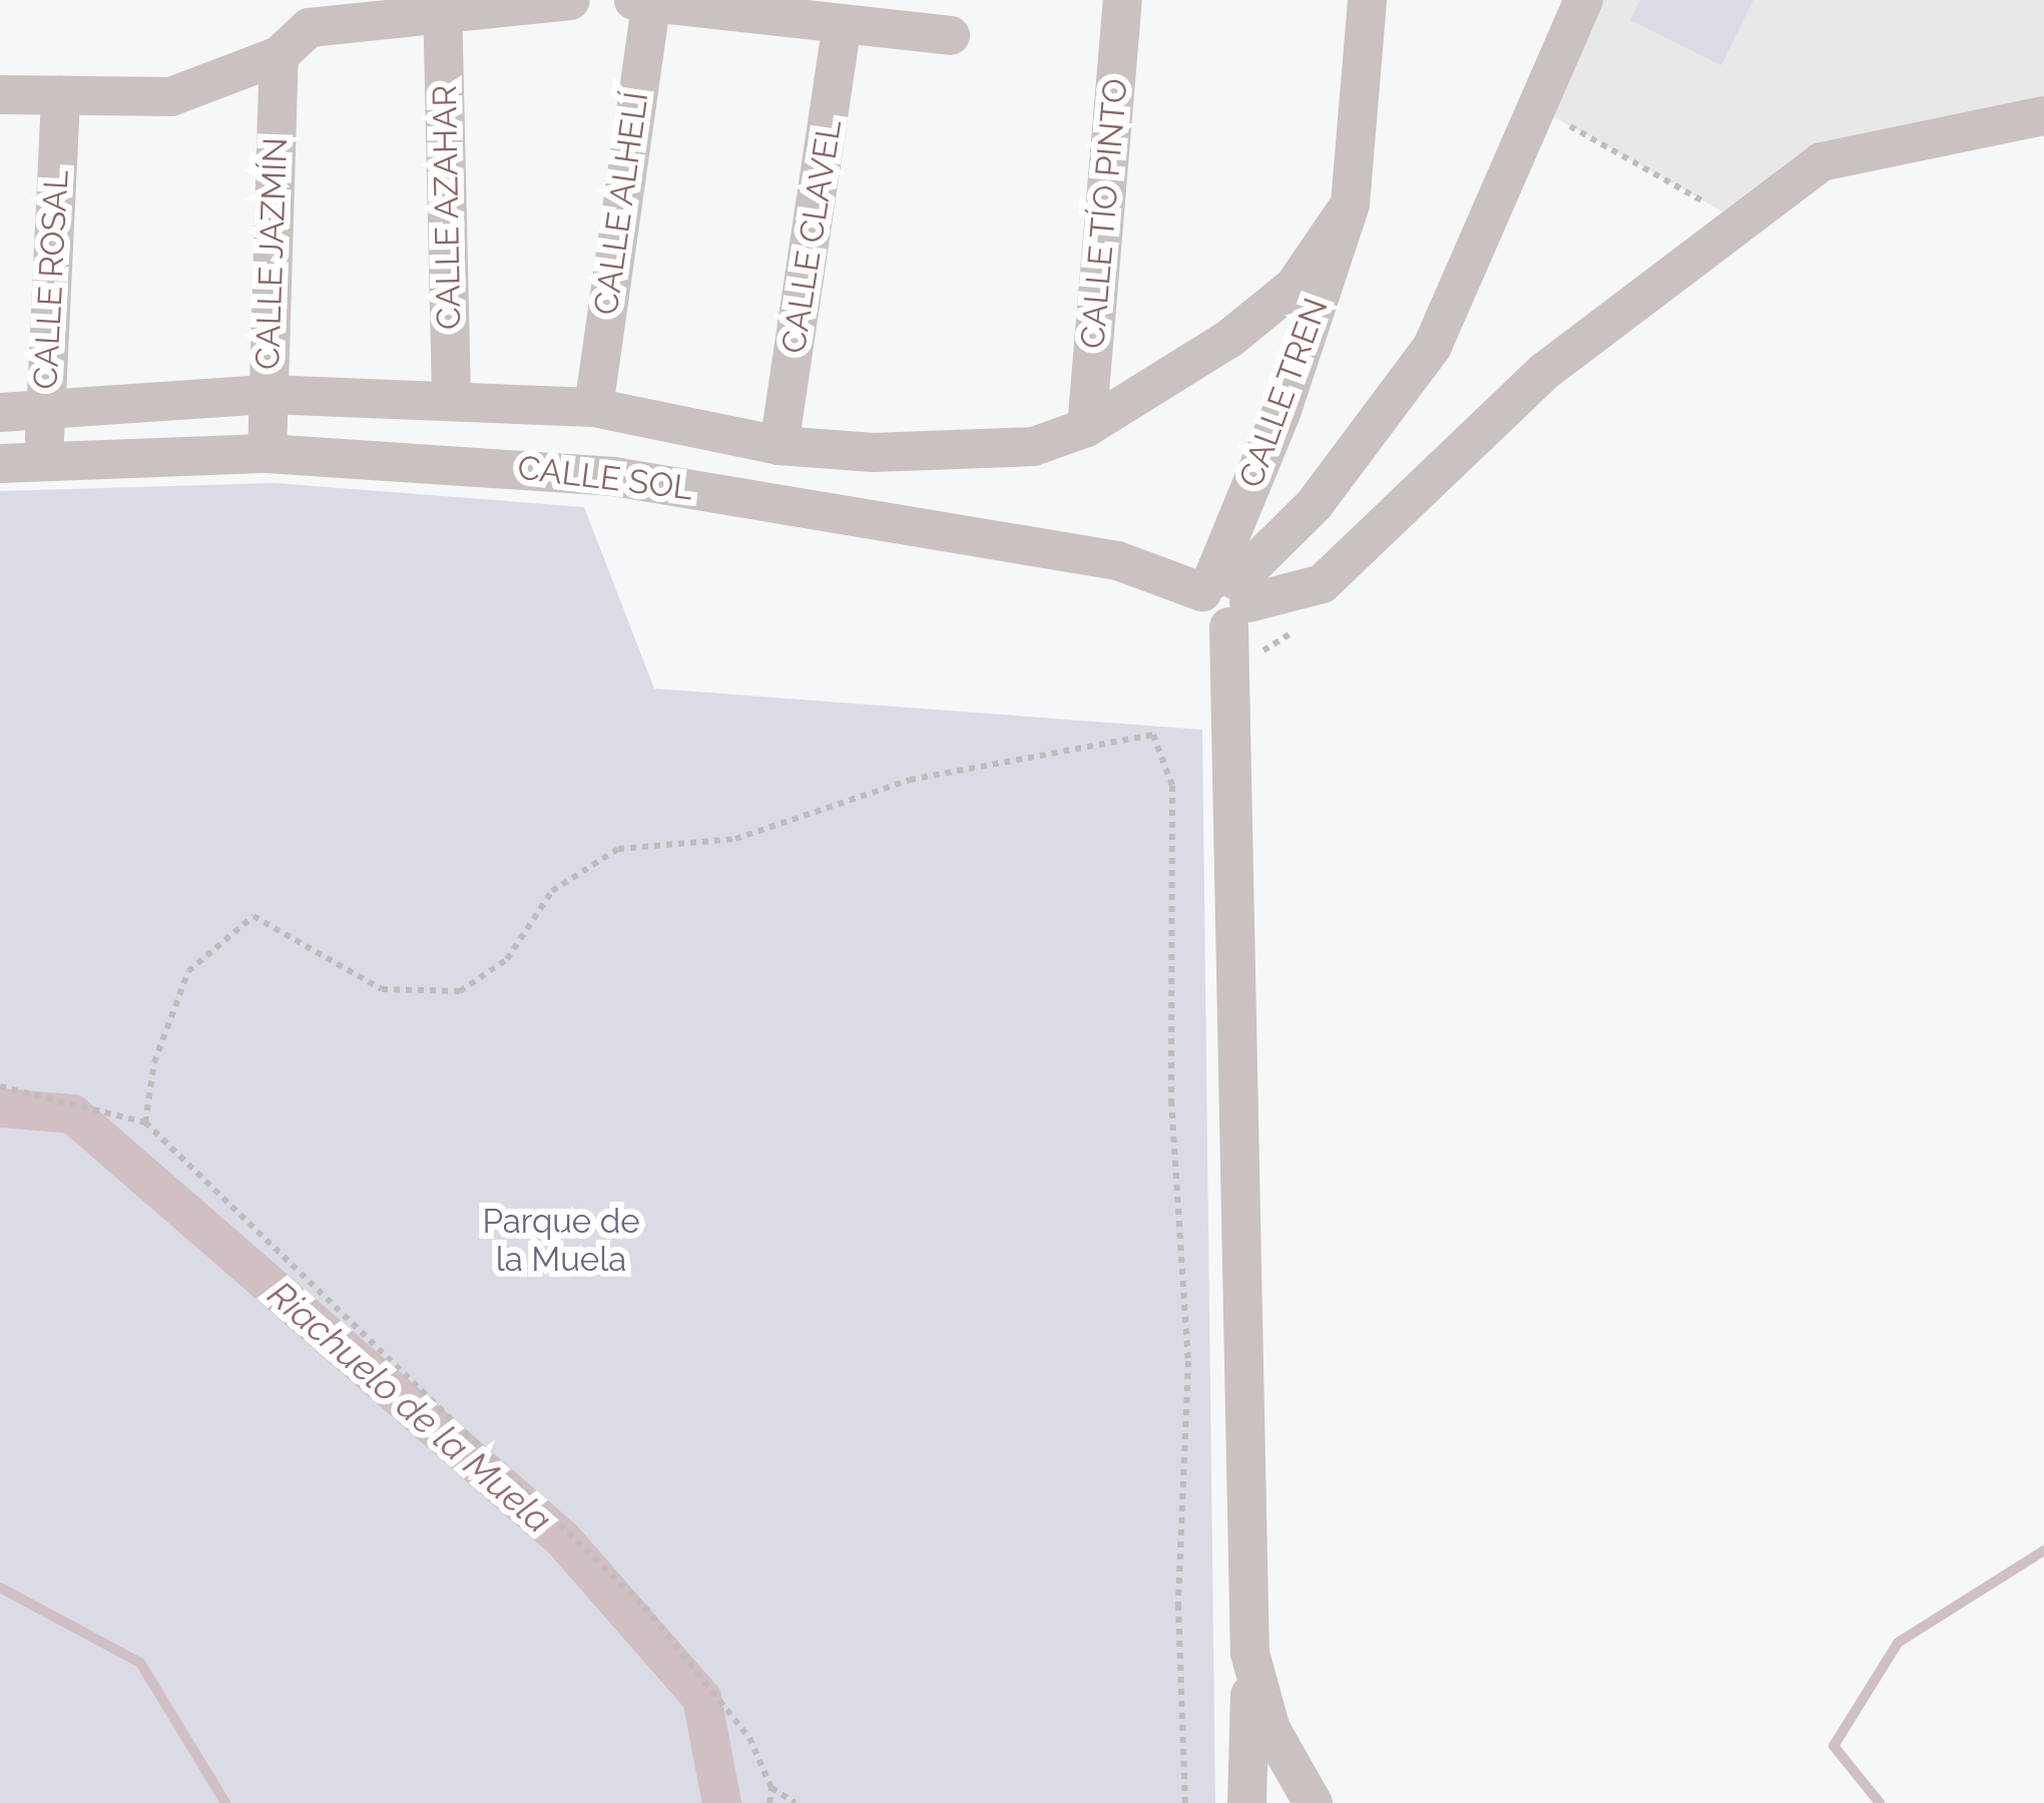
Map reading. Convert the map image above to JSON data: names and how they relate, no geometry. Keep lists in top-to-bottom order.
{
  "streets": {
    "street": [
      "CALLE ALHELÍ",
      "CALLE AZAHAR",
      "CALLE TÍO PINTO",
      "CALLE CLAVEL",
      "CALLE JAZMÍN",
      "CALLE ROSAL",
      "CALLE TREN",
      "CALLE SOL"
    ]
  },
  "crossings": [
    ["CALLE ALHELÍ", "CALLE SOL"],
    ["CALLE AZAHAR", "CALLE SOL"],
    ["CALLE TÍO PINTO", "CALLE TREN"],
    ["CALLE TÍO PINTO", "CALLE SOL"],
    ["CALLE CLAVEL", "CALLE SOL"],
    ["CALLE JAZMÍN", "CALLE SOL"],
    ["CALLE ROSAL", "CALLE SOL"],
    ["CALLE TREN", "CALLE SOL"]
  ],
  "water": ["Riachuelo de la Muela"],
  "parks": ["Parque de la Muela"]
}
